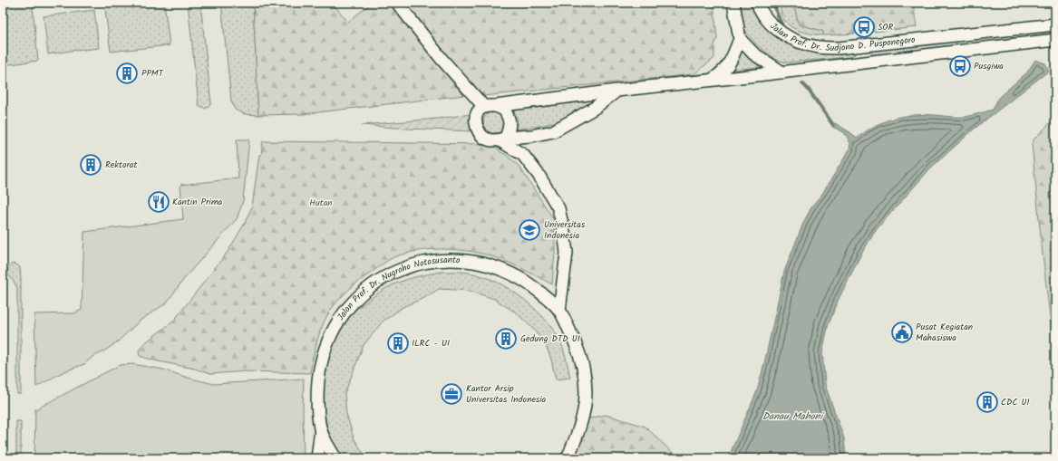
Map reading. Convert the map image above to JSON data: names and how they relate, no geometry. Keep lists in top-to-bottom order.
{
  "streets": {
    "street": ["Jalan Prof. Dr. Sudjono D. Pusponegoro", "Jalan Prof. Dr. Nugroho Notosusanto"]
  },
  "water": ["Danau Mahoni"],
  "parks": ["Hutan"],
  "places": {
    "bus stop": ["SOR", "Pusgiwa"],
    "building": [
      "PPMT",
      "Rektorat",
      "Gedung DTD UI",
      "ILRC - UI",
      "CDC UI"
    ],
    "restaurant": ["Kantin Prima"],
    "school or university": ["Universitas Indonesia"],
    "public building": ["Pusat Kegiatan Mahasiswa"],
    "office": ["Kantor Arsip Universitas Indonesia"]
  }
}
